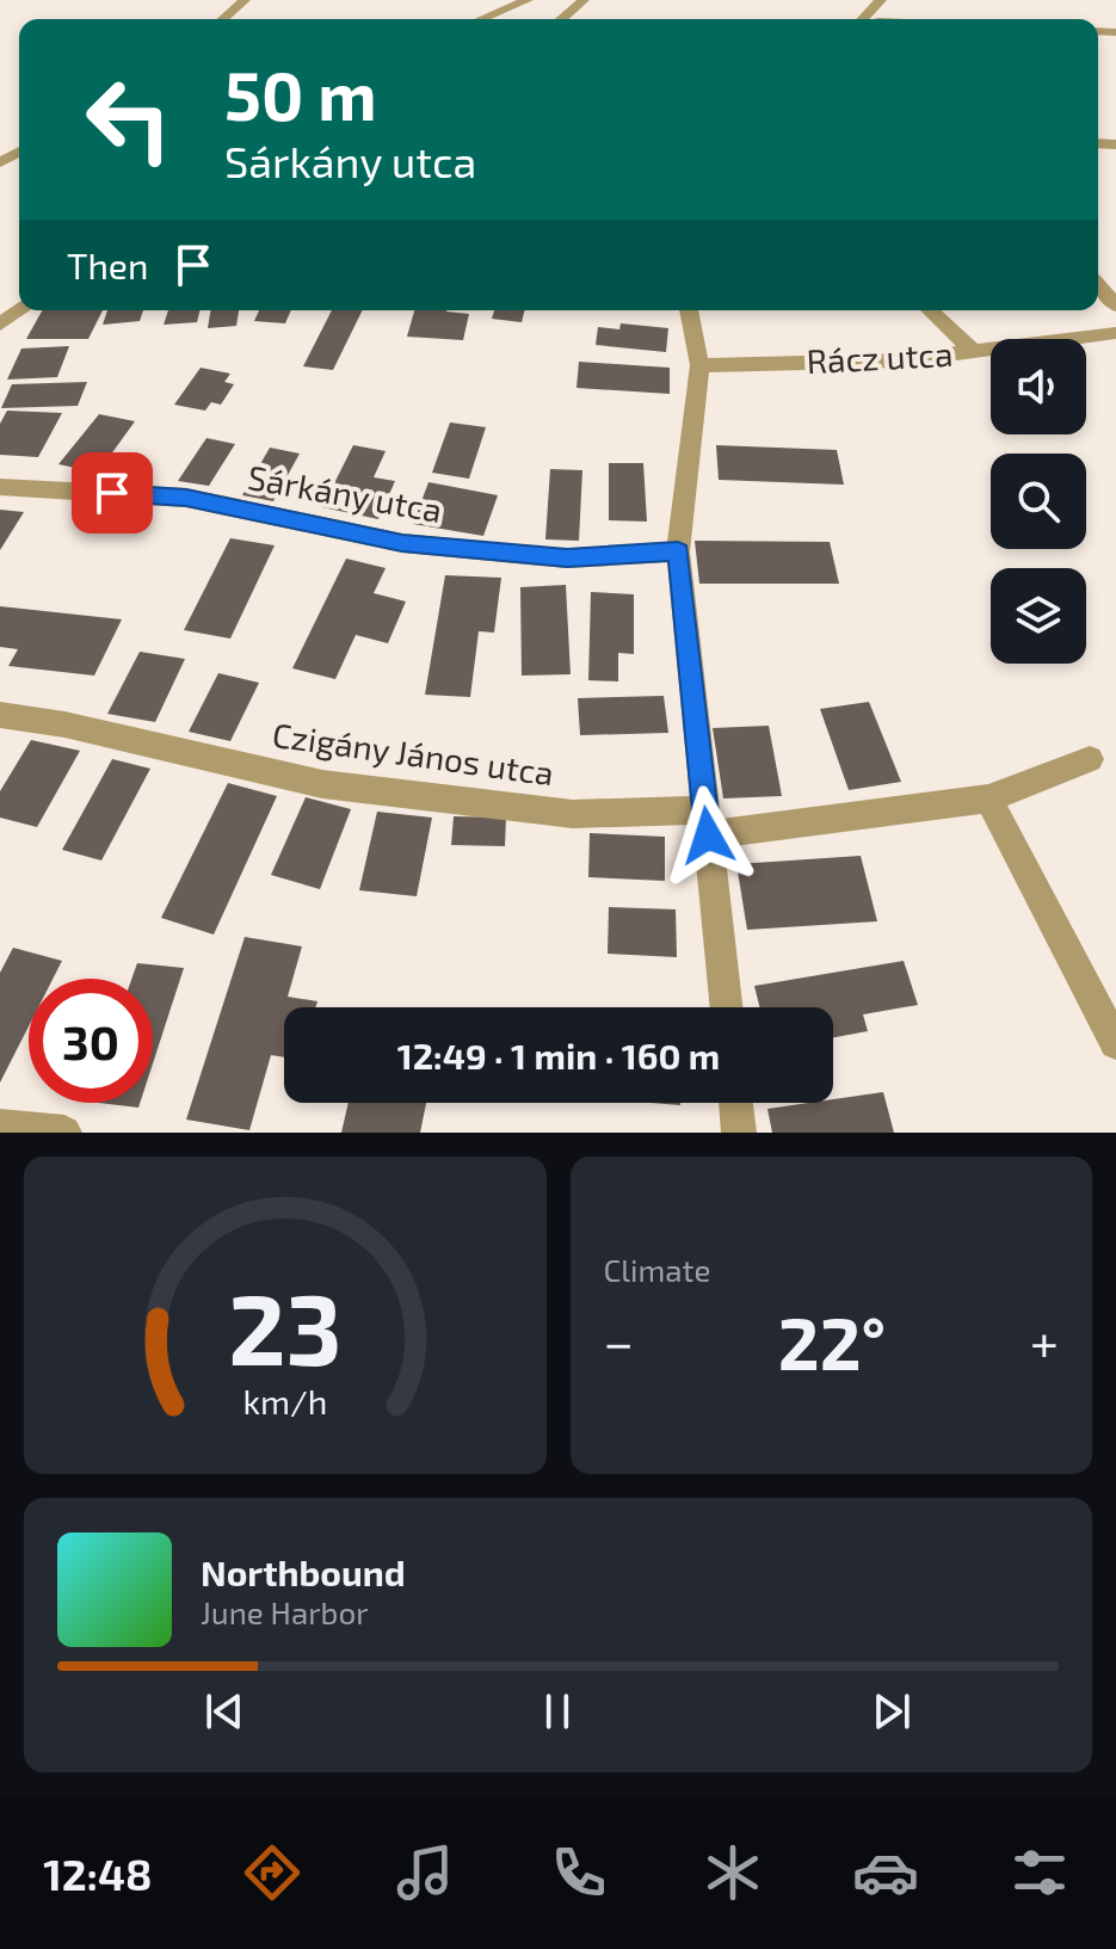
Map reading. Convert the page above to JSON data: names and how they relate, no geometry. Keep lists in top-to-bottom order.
{
  "streets": {
    "street": ["Rácz utca", "Sárkány utca", "Czigány János utca"]
  },
  "page": {
    "turn": ["50 m", "Sárkány utca"],
    "then": "Then",
    "limit": "30",
    "trip": "12:49 · 1 min · 160 m",
    "tile": "Climate",
    "heat": ["−", "22°", "+"],
    "song": ["Northbound", "June Harbor"],
    "tabs": "12:48",
    "gauge": ["23", "km/h"]
  }
}
